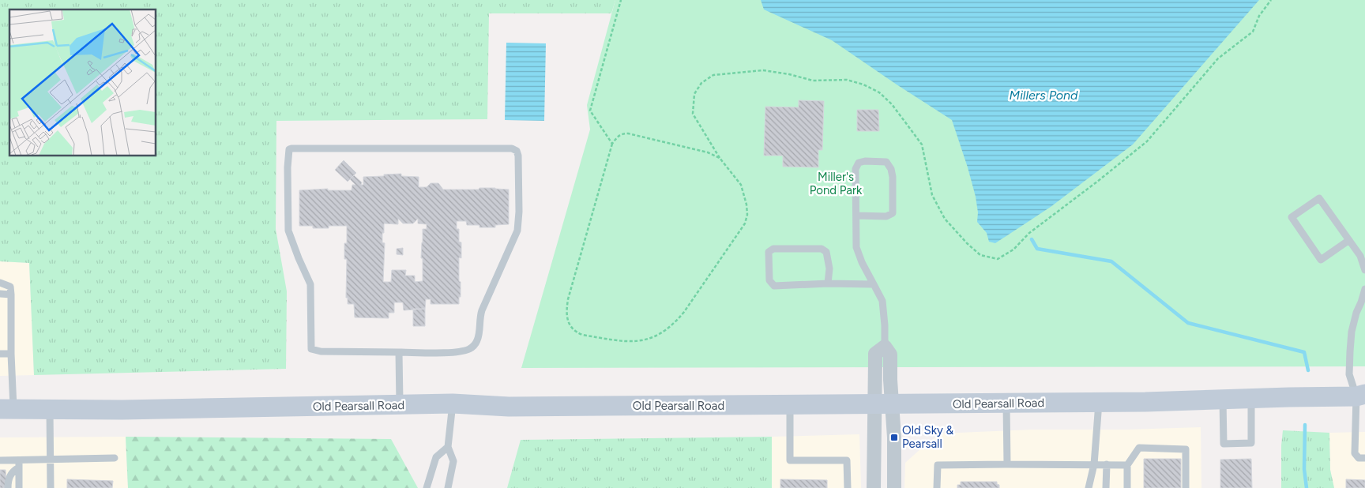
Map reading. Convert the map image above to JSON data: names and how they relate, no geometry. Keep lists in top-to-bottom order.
{
  "streets": {
    "main road": ["Old Pearsall Road"]
  },
  "water": ["Millers Pond"],
  "parks": ["Miller's Pond Park"],
  "places": {
    "transit": ["Old Sky & Pearsall"]
  }
}
